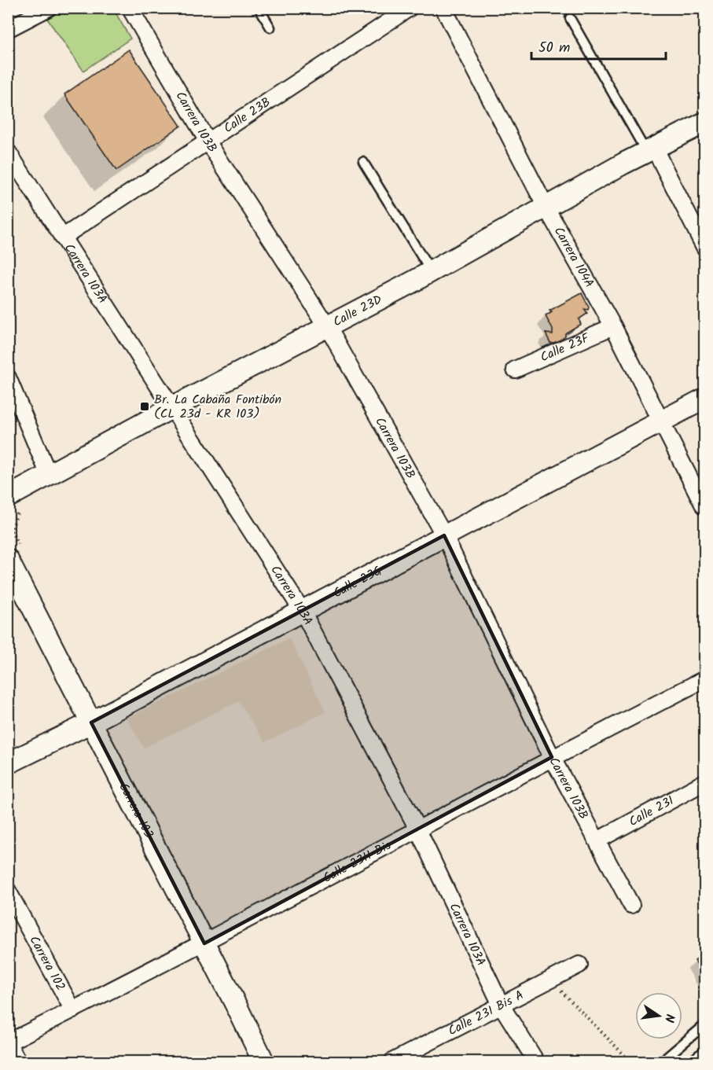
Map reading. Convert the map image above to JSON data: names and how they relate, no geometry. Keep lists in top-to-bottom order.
{
  "streets": {
    "street": [
      "Calle 23B",
      "Carrera 103B",
      "Carrera 104A",
      "Carrera 103A",
      "Calle 23D",
      "Calle 23F",
      "Calle 23G",
      "Carrera 103",
      "Calle 23I",
      "Calle 23H Bis",
      "Carrera 102",
      "Calle 23I Bis A"
    ]
  },
  "crossings": [
    ["Calle 23B", "Carrera 103B"],
    ["Calle 23B", "Carrera 103A"],
    ["Carrera 103B", "Calle 23D"],
    ["Carrera 103B", "Calle 23G"],
    ["Carrera 103B", "Calle 23I"],
    ["Carrera 103B", "Calle 23H Bis"],
    ["Carrera 104A", "Calle 23D"],
    ["Carrera 104A", "Calle 23F"],
    ["Carrera 104A", "Calle 23G"],
    ["Carrera 103A", "Calle 23D"],
    ["Carrera 103A", "Calle 23G"],
    ["Carrera 103A", "Calle 23H Bis"],
    ["Carrera 103A", "Calle 23I Bis A"],
    ["Calle 23G", "Carrera 103"],
    ["Carrera 103", "Calle 23H Bis"],
    ["Calle 23H Bis", "Carrera 102"]
  ],
  "places": {
    "transit": ["Br. La Cabaña Fontibón (CL 23d - KR 103)"]
  },
  "scale_bar": "50 m",
  "north": "right"
}
